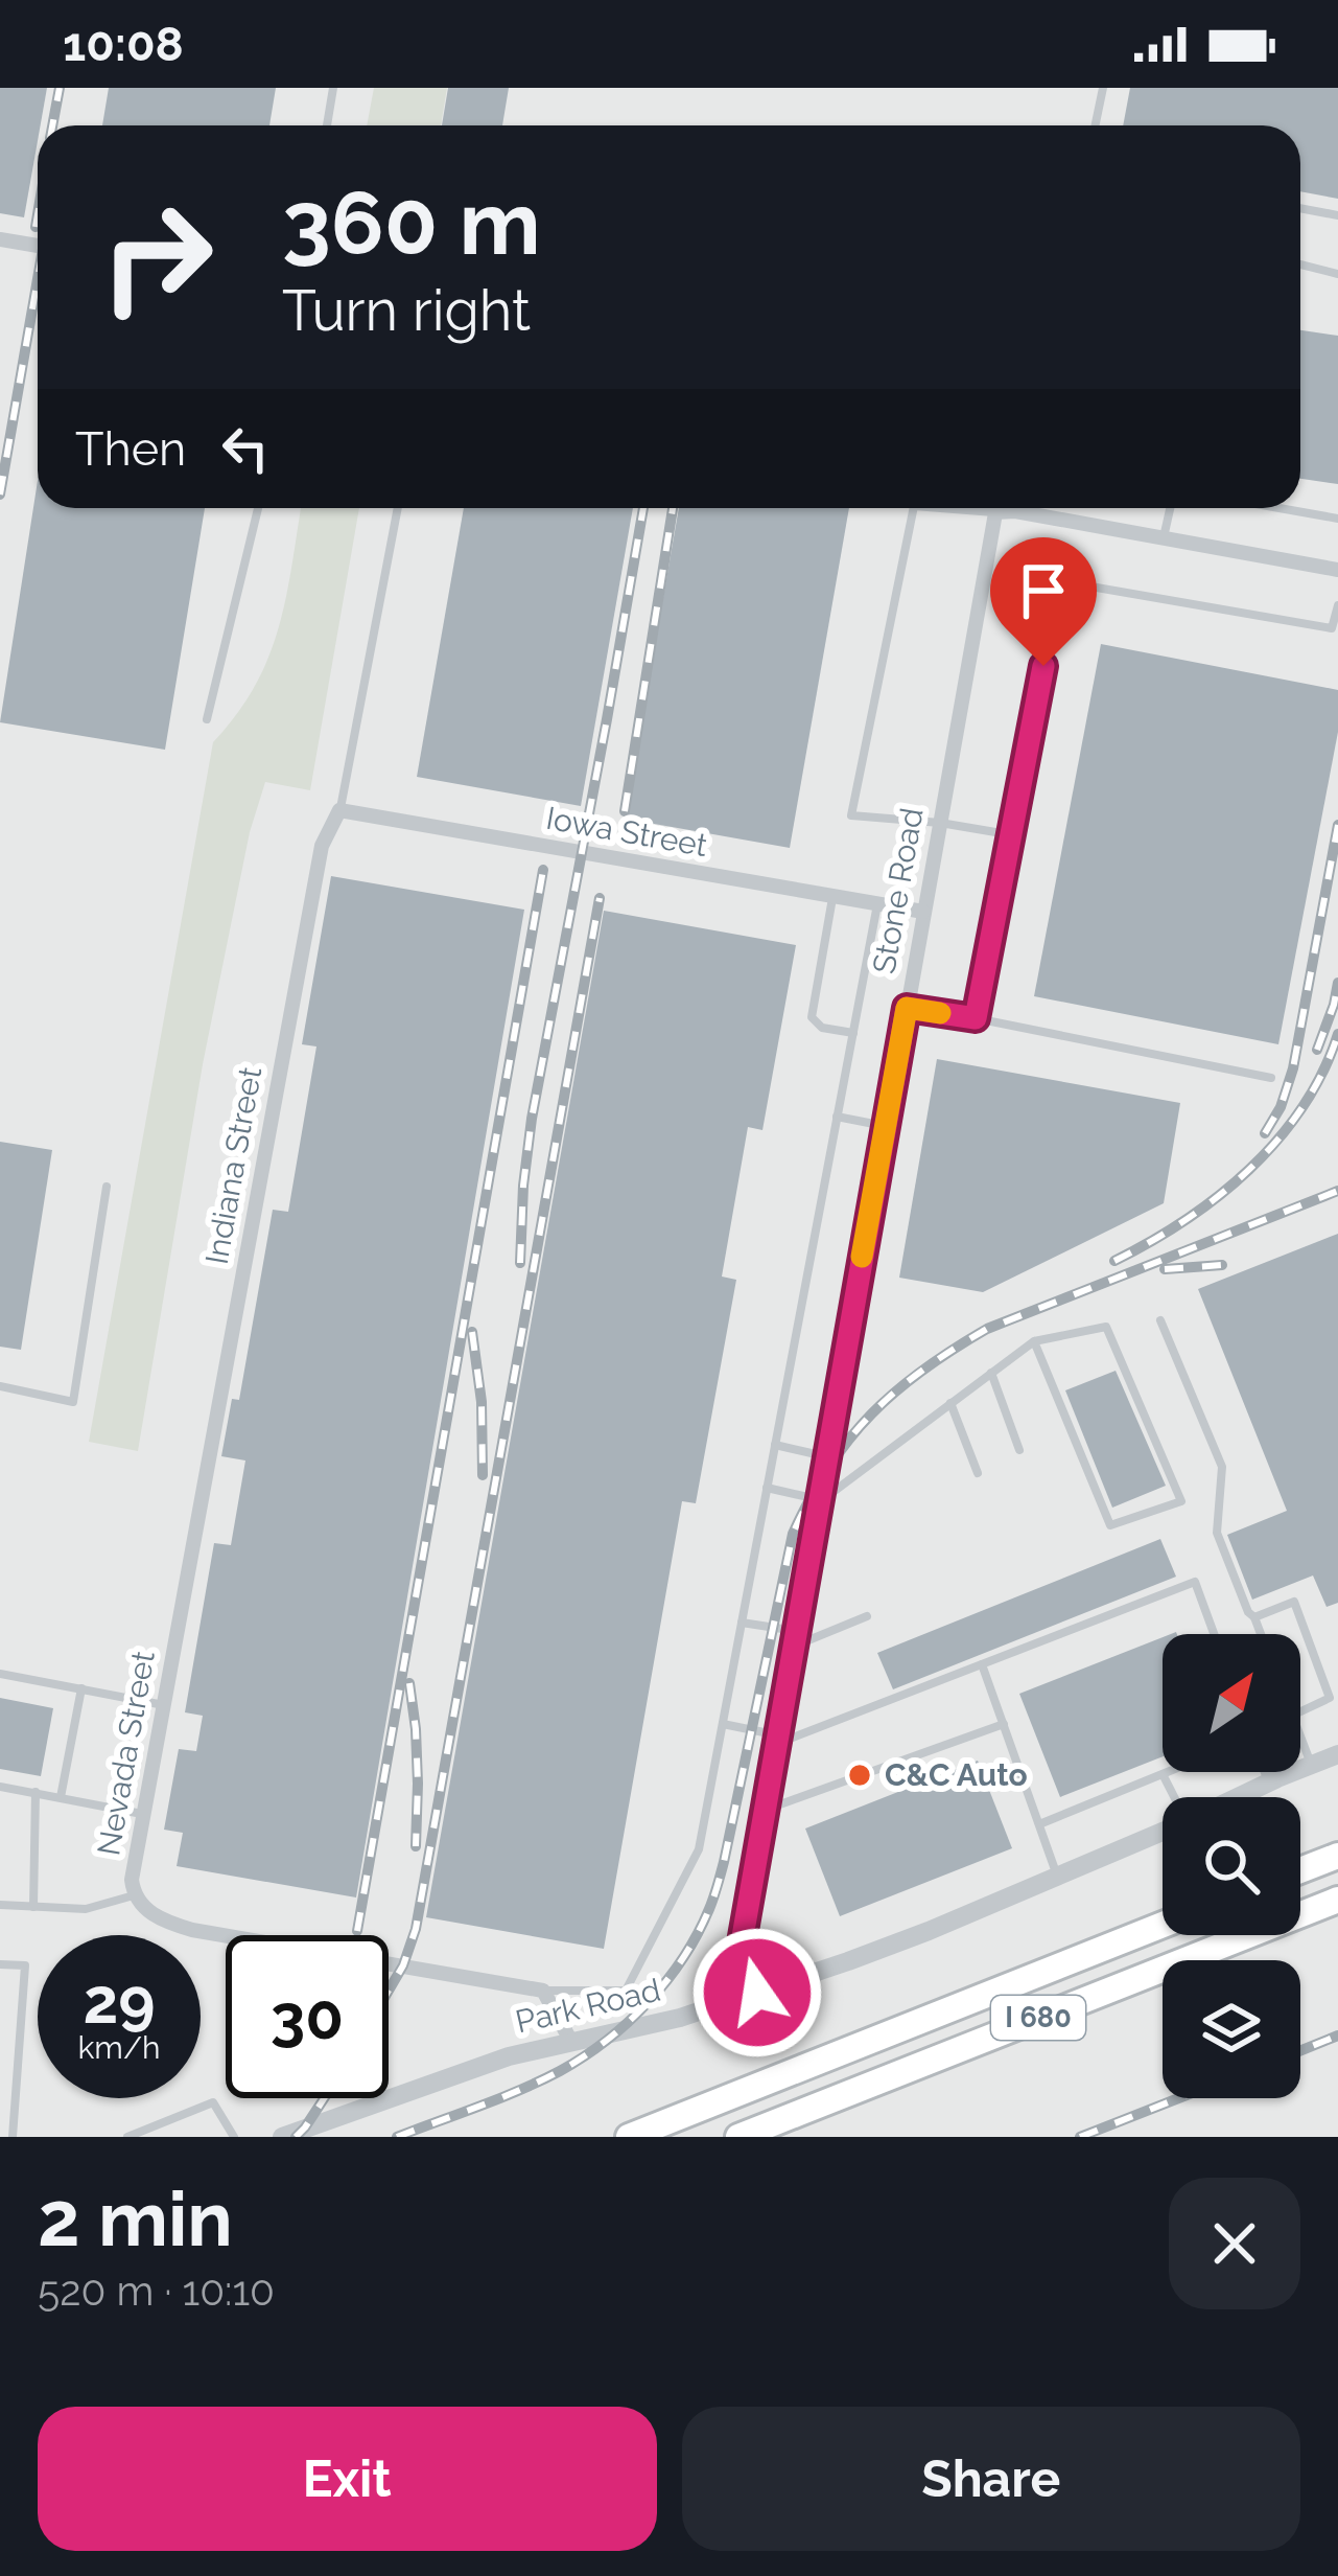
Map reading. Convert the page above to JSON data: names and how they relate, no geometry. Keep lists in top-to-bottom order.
{
  "streets": {
    "highway": ["I 680"],
    "street": [
      "Iowa Street",
      "Stone Road",
      "Indiana Street",
      "Nevada Street",
      "Park Road"
    ]
  },
  "crossings": [
    ["Iowa Street", "Stone Road"],
    ["Iowa Street", "Indiana Street"],
    ["Stone Road", "Park Road"],
    ["Indiana Street", "Nevada Street"]
  ],
  "places": ["C&C Auto"],
  "north": "top right",
  "page": {
    "status": "10:08",
    "turn": ["360 m", "Turn right"],
    "then": "Then",
    "speed": "29 km/h",
    "limit": "30",
    "heading": ["2 min", "520 m · 10:10"],
    "buttons": ["Exit", "Share"]
  }
}
